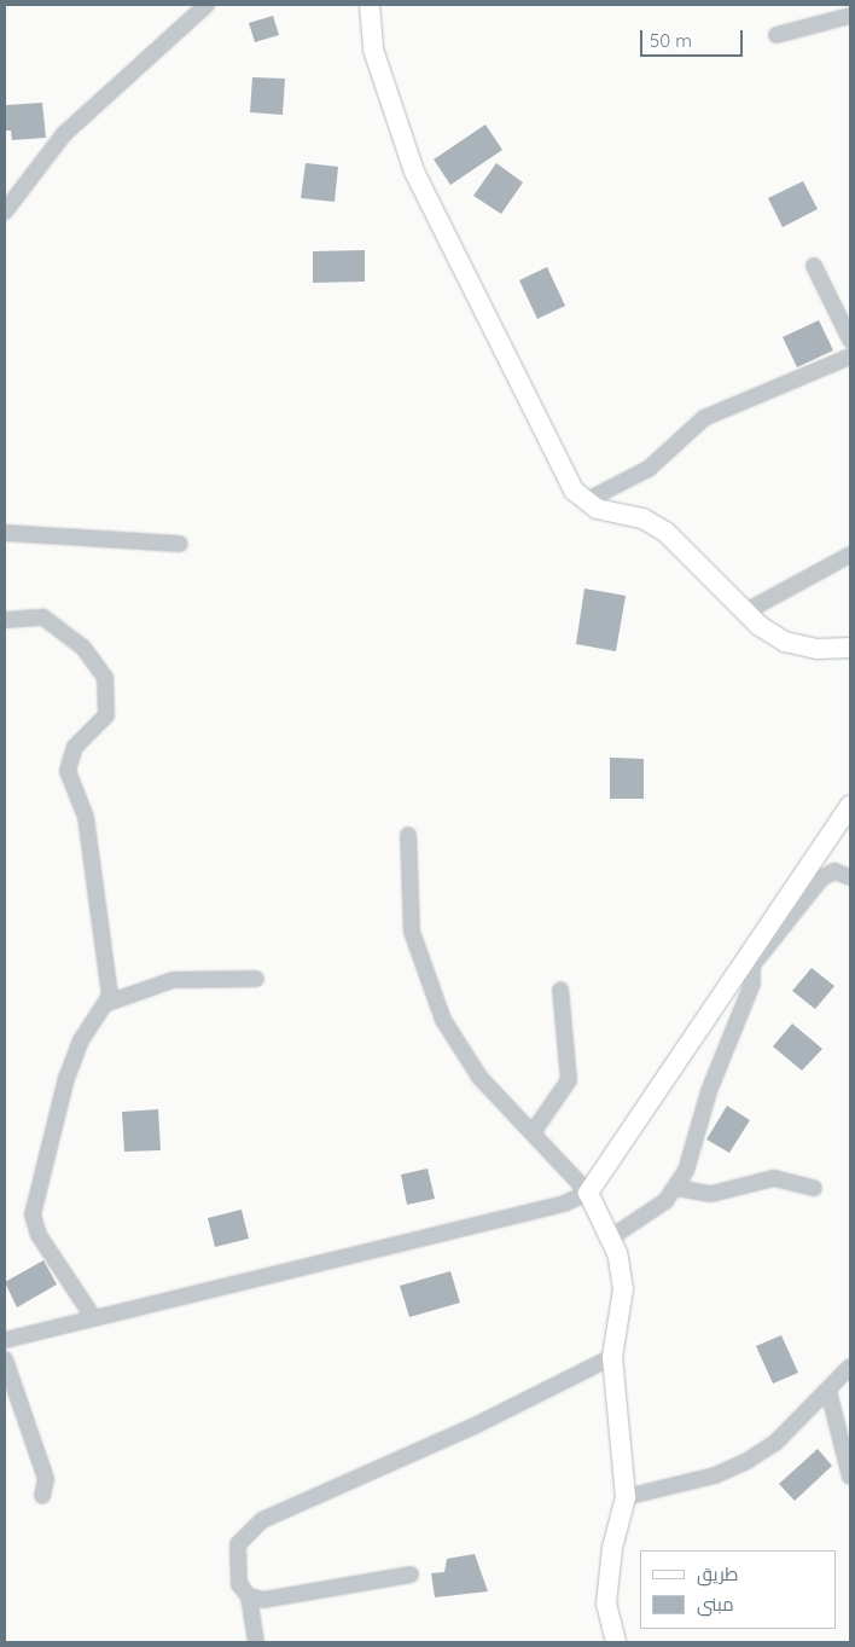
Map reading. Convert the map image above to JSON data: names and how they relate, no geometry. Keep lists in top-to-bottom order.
{
  "legend": ["طريق", "مبنى"],
  "scale_bar": "50 m"
}
